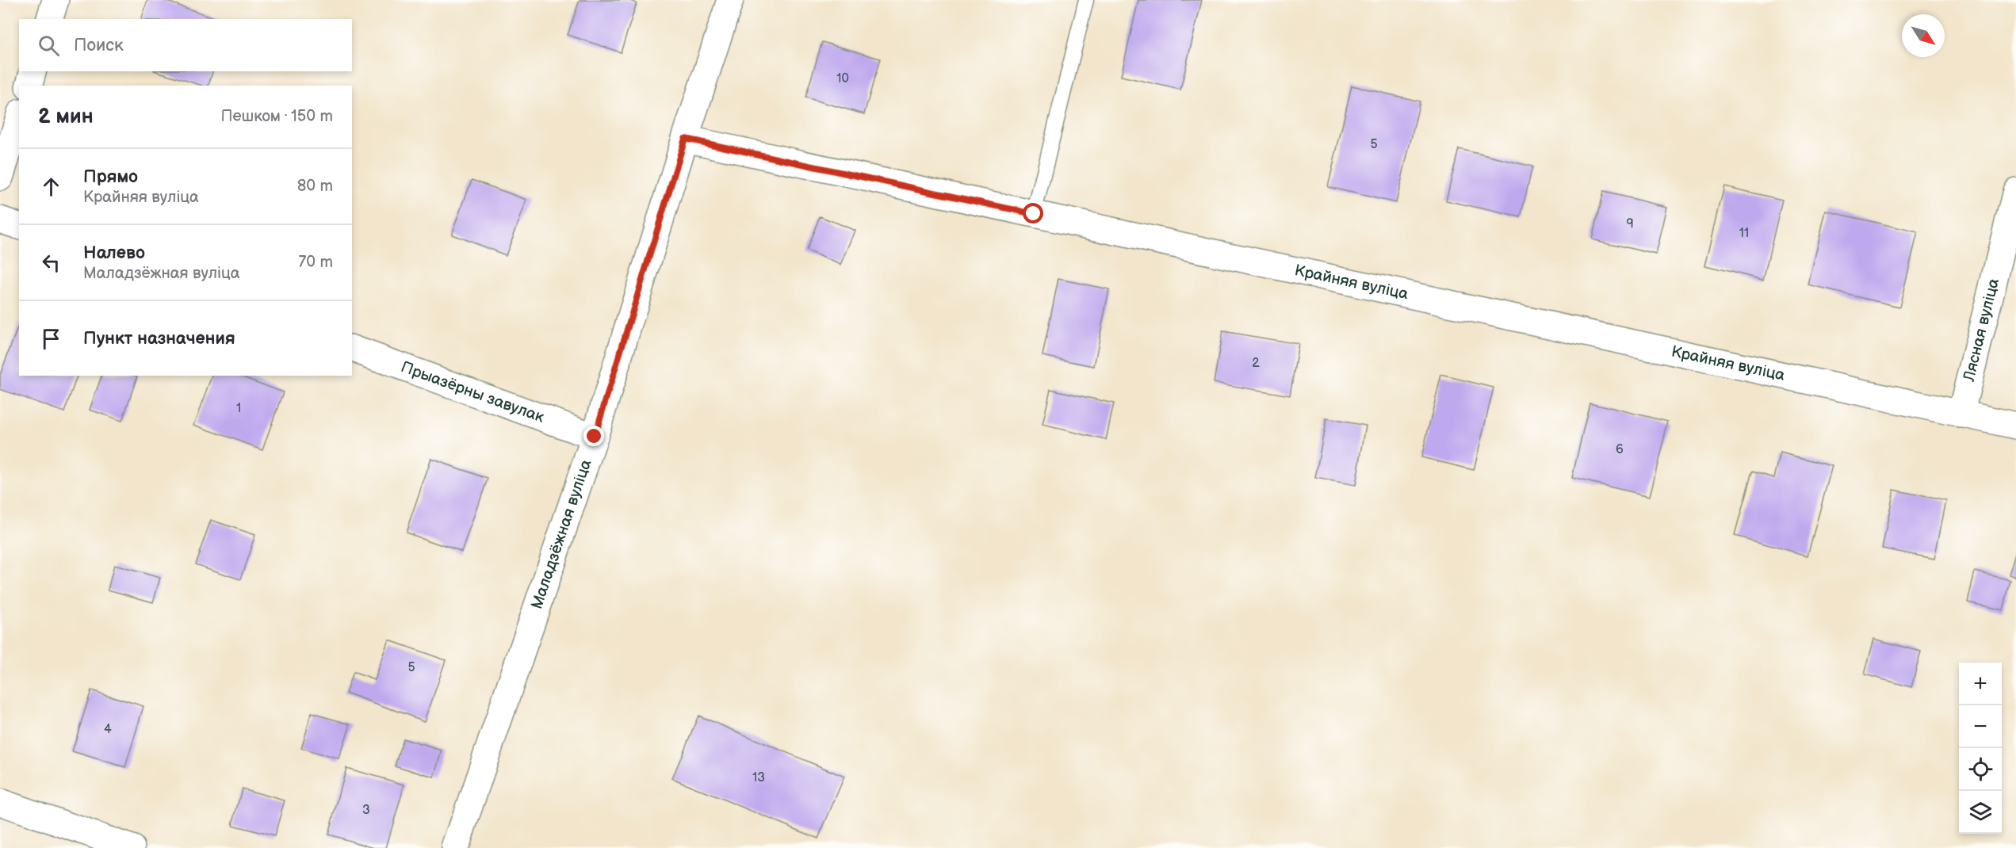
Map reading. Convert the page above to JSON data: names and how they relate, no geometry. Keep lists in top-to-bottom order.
{
  "streets": {
    "street": [
      "Крайняя вуліца",
      "Лясная вуліца",
      "Прыазёрны завулак",
      "Маладзёжная вуліца"
    ]
  },
  "crossings": [
    ["Крайняя вуліца", "Лясная вуліца"],
    ["Крайняя вуліца", "Маладзёжная вуліца"],
    ["Прыазёрны завулак", "Маладзёжная вуліца"]
  ],
  "house_numbers": [
    "10",
    "5",
    "9",
    "11",
    "2",
    "1",
    "6",
    "5",
    "4",
    "13",
    "3"
  ],
  "north": "bottom right",
  "page": {
    "search": "Поиск",
    "heading": ["2 мин", "Пешком · 150 m"],
    "list": [
      ["Прямо", "Крайняя вуліца", "80 m"],
      ["Налево", "Маладзёжная вуліца", "70 m"],
      "Пункт назначения"
    ],
    "map_buttons": ["+", "−"]
  }
}
